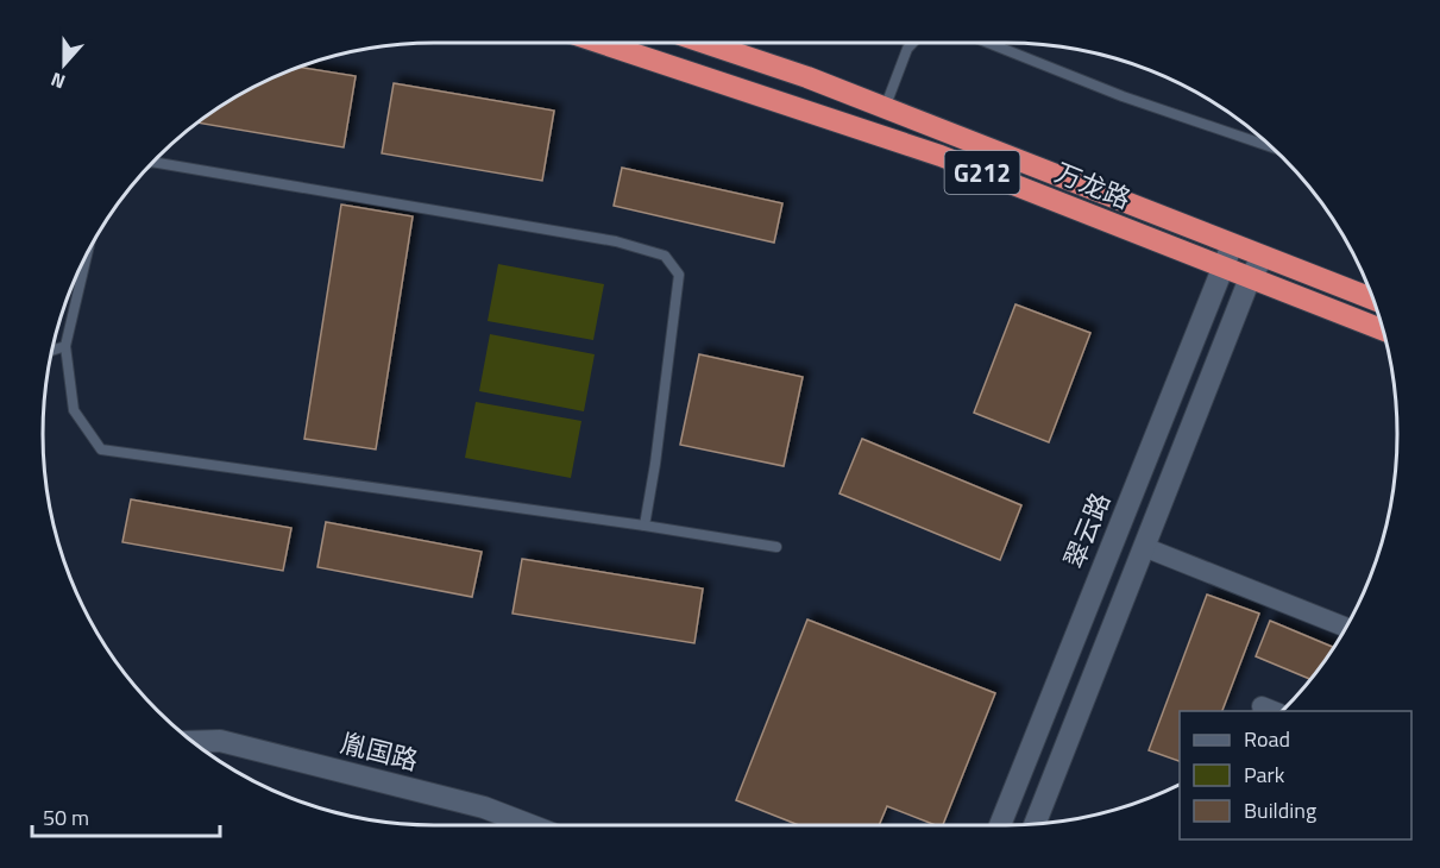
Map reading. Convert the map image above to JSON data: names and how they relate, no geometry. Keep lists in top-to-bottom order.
{
  "streets": {
    "highway": ["G212", "万龙路"],
    "street": ["翠云路", "胤国路"]
  },
  "crossings": [
    ["万龙路", "翠云路"]
  ],
  "legend": ["Road", "Park", "Building"],
  "scale_bar": "50 m",
  "north": "bottom"
}
